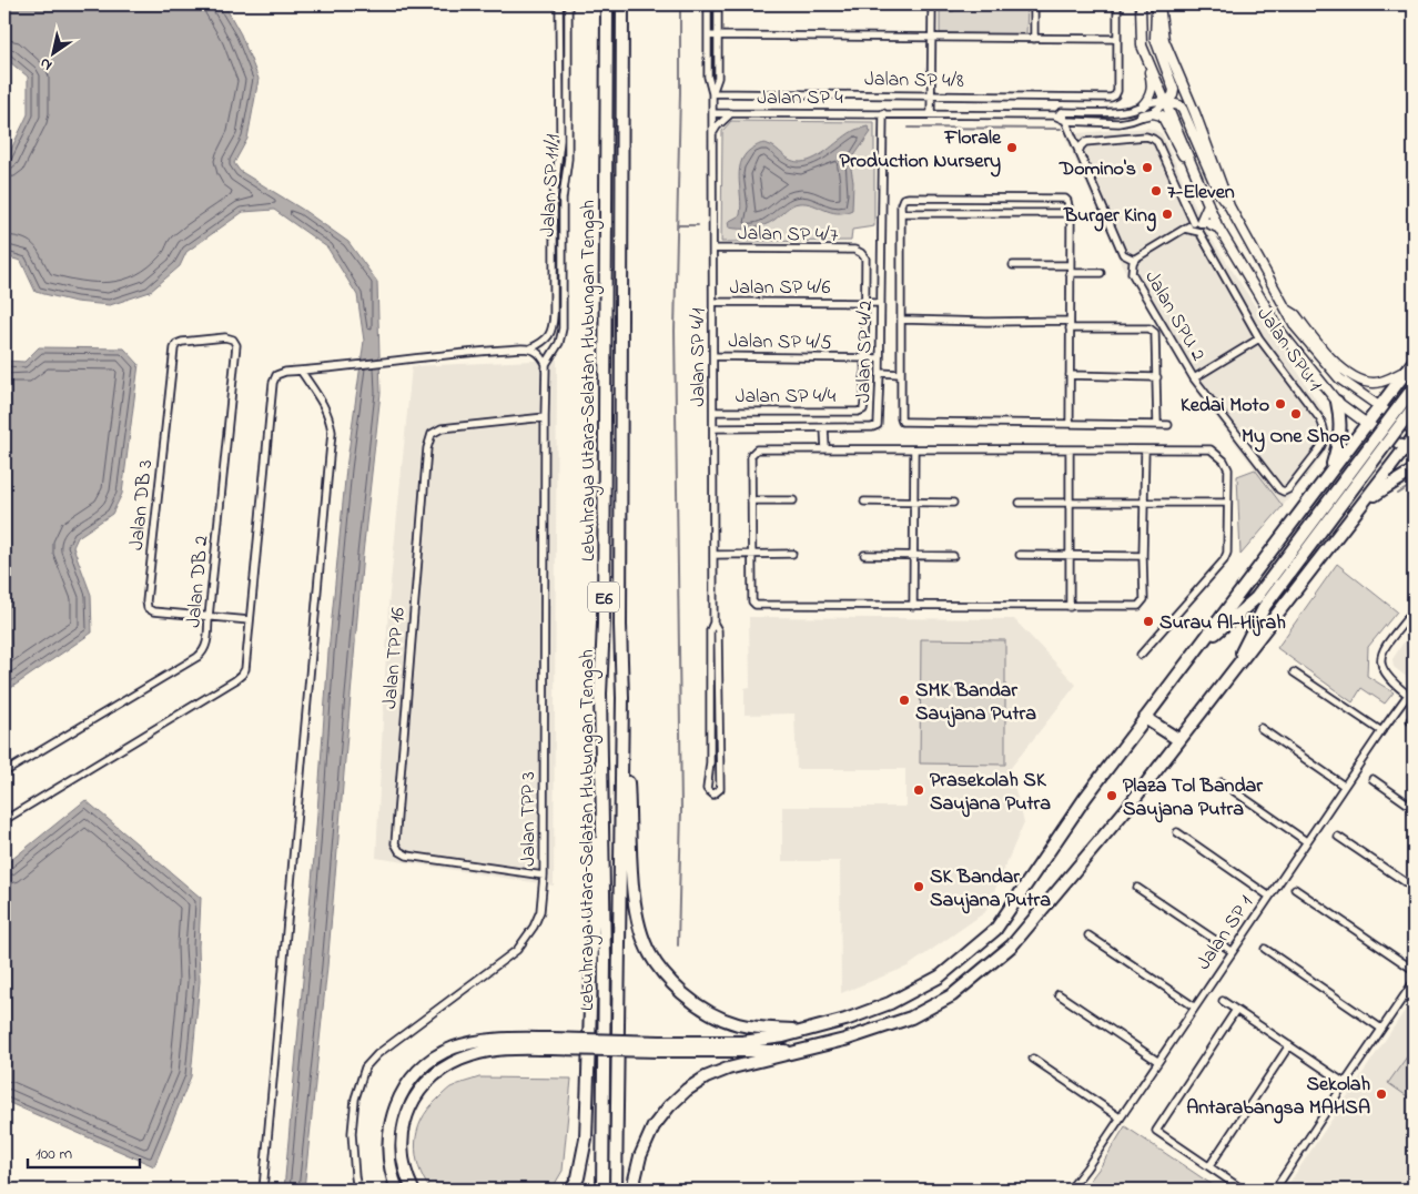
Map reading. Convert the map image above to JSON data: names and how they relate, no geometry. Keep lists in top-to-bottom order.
{
  "streets": {
    "highway": ["Lebuhraya Utara–Selatan Hubungan Tengah", "E6"],
    "street": [
      "Jalan SP 4/8",
      "Jalan SP 4",
      "Jalan SP 11/1",
      "Jalan SP 4/7",
      "Jalan SP 4/6",
      "Jalan SPU 2",
      "Jalan SP 4/5",
      "Jalan SPU 1",
      "Jalan SP 4/2",
      "Jalan SP 4/1",
      "Jalan SP 4/4",
      "Jalan DB 3",
      "Jalan DB 2",
      "Jalan TPP 16",
      "Jalan TPP 3",
      "Jalan SP 1"
    ]
  },
  "crossings": [
    ["Jalan SP 4/8", "Jalan SP 4/1"],
    ["Jalan SP 4", "Jalan SPU 2"],
    ["Jalan SP 4", "Jalan SP 4/2"],
    ["Jalan SP 4", "Jalan SP 4/1"],
    ["Jalan SP 11/1", "Jalan TPP 3"],
    ["Jalan SP 4/7", "Jalan SP 4/6"],
    ["Jalan SP 4/7", "Jalan SP 4/1"],
    ["Jalan SP 4/6", "Jalan SP 4/2"],
    ["Jalan SP 4/6", "Jalan SP 4/1"],
    ["Jalan SPU 2", "Jalan SPU 1"],
    ["Jalan SP 4/5", "Jalan SP 4/2"],
    ["Jalan SP 4/5", "Jalan SP 4/1"],
    ["Jalan SP 4/5", "Jalan SP 4/4"],
    ["Jalan SP 4/2", "Jalan SP 4/1"],
    ["Jalan SP 4/1", "Jalan SP 4/4"],
    ["Jalan DB 3", "Jalan DB 2"],
    ["Jalan TPP 16", "Jalan TPP 3"]
  ],
  "places": [
    "Florale Production Nursery",
    "Domino's",
    "7-Eleven",
    "Burger King",
    "Kedai Moto",
    "My One Shop",
    "Surau Al-Hijrah",
    "SMK Bandar Saujana Putra",
    "Prasekolah SK Saujana Putra",
    "Plaza Tol Bandar Saujana Putra",
    "SK Bandar Saujana Putra",
    "Sekolah Antarabangsa MAHSA"
  ],
  "scale_bar": "100 m",
  "north": "bottom left"
}
